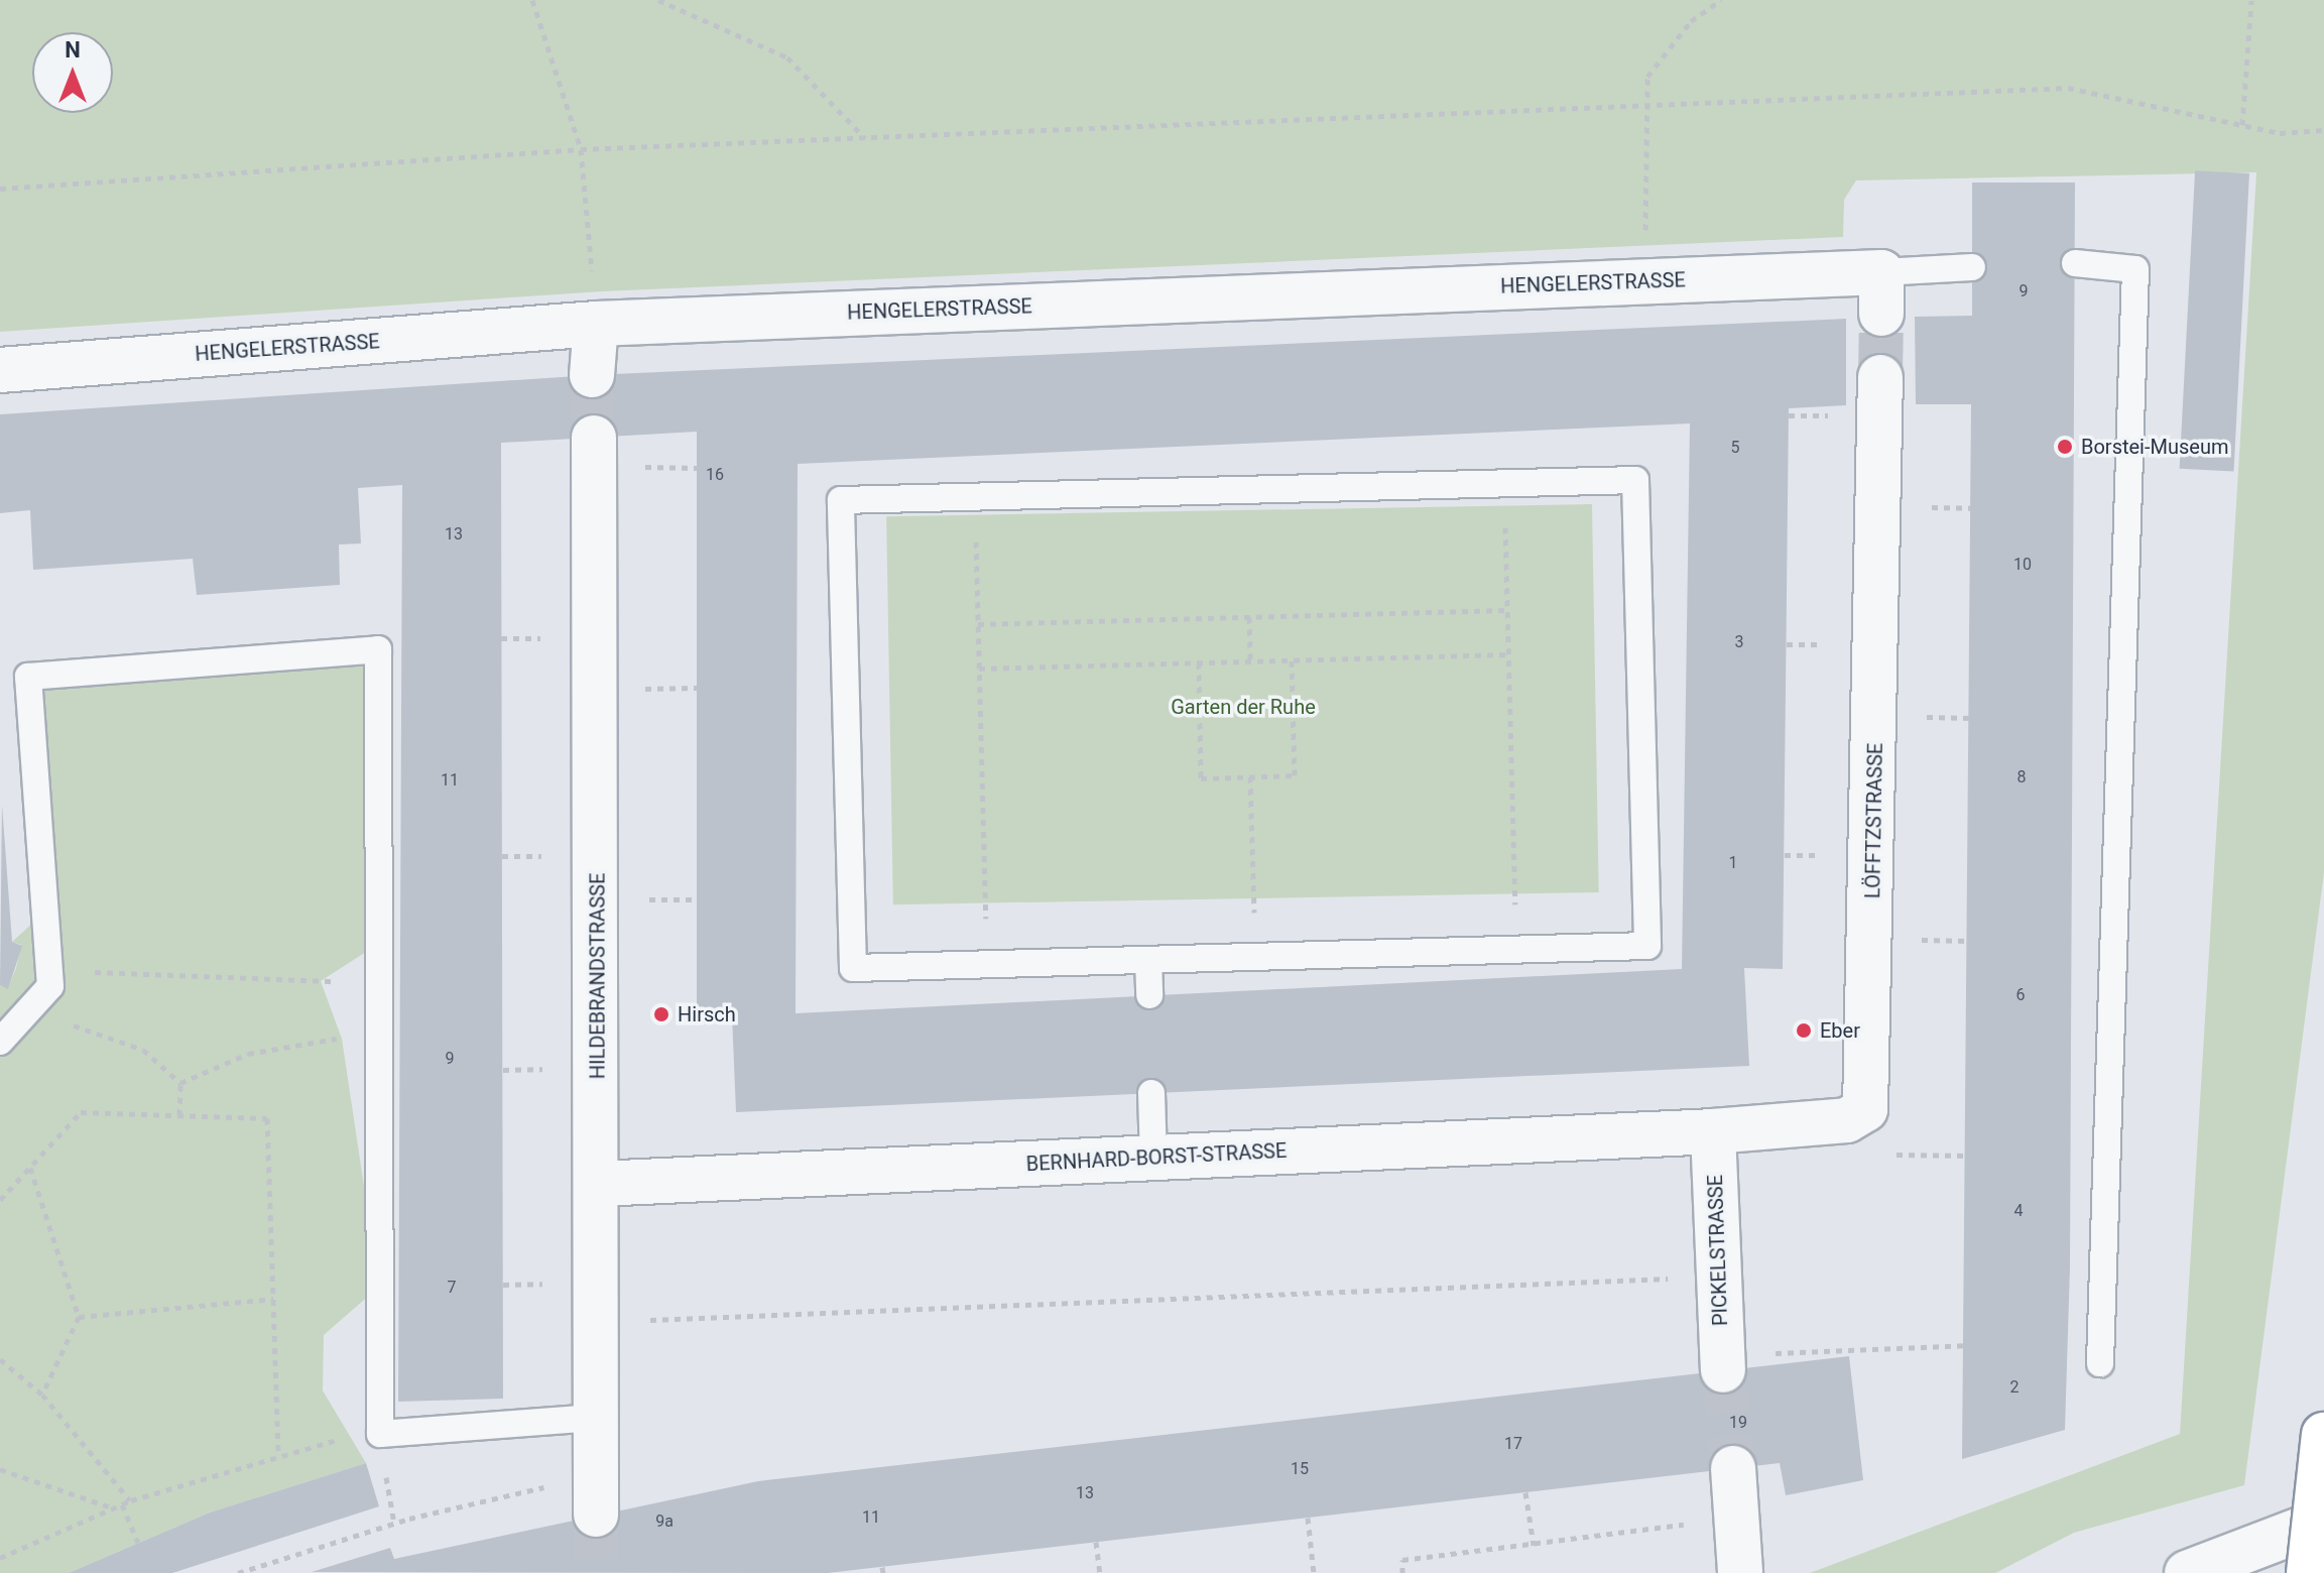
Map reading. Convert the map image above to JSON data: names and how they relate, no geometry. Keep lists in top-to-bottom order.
{
  "streets": {
    "street": [
      "HENGELERSTRASSE",
      "LÖFFTZSTRASSE",
      "HILDEBRANDSTRASSE",
      "BERNHARD-BORST-STRASSE",
      "PICKELSTRASSE"
    ]
  },
  "crossings": [
    ["LÖFFTZSTRASSE", "BERNHARD-BORST-STRASSE"],
    ["LÖFFTZSTRASSE", "PICKELSTRASSE"],
    ["HILDEBRANDSTRASSE", "BERNHARD-BORST-STRASSE"],
    ["BERNHARD-BORST-STRASSE", "PICKELSTRASSE"]
  ],
  "parks": ["Garten der Ruhe"],
  "places": ["Borstei-Museum", "Hirsch", "Eber"],
  "house_numbers": [
    "9",
    "5",
    "16",
    "13",
    "10",
    "3",
    "8",
    "11",
    "1",
    "6",
    "9",
    "4",
    "7",
    "2",
    "19",
    "17",
    "15",
    "13",
    "11",
    "9a"
  ],
  "north": "top"
}
